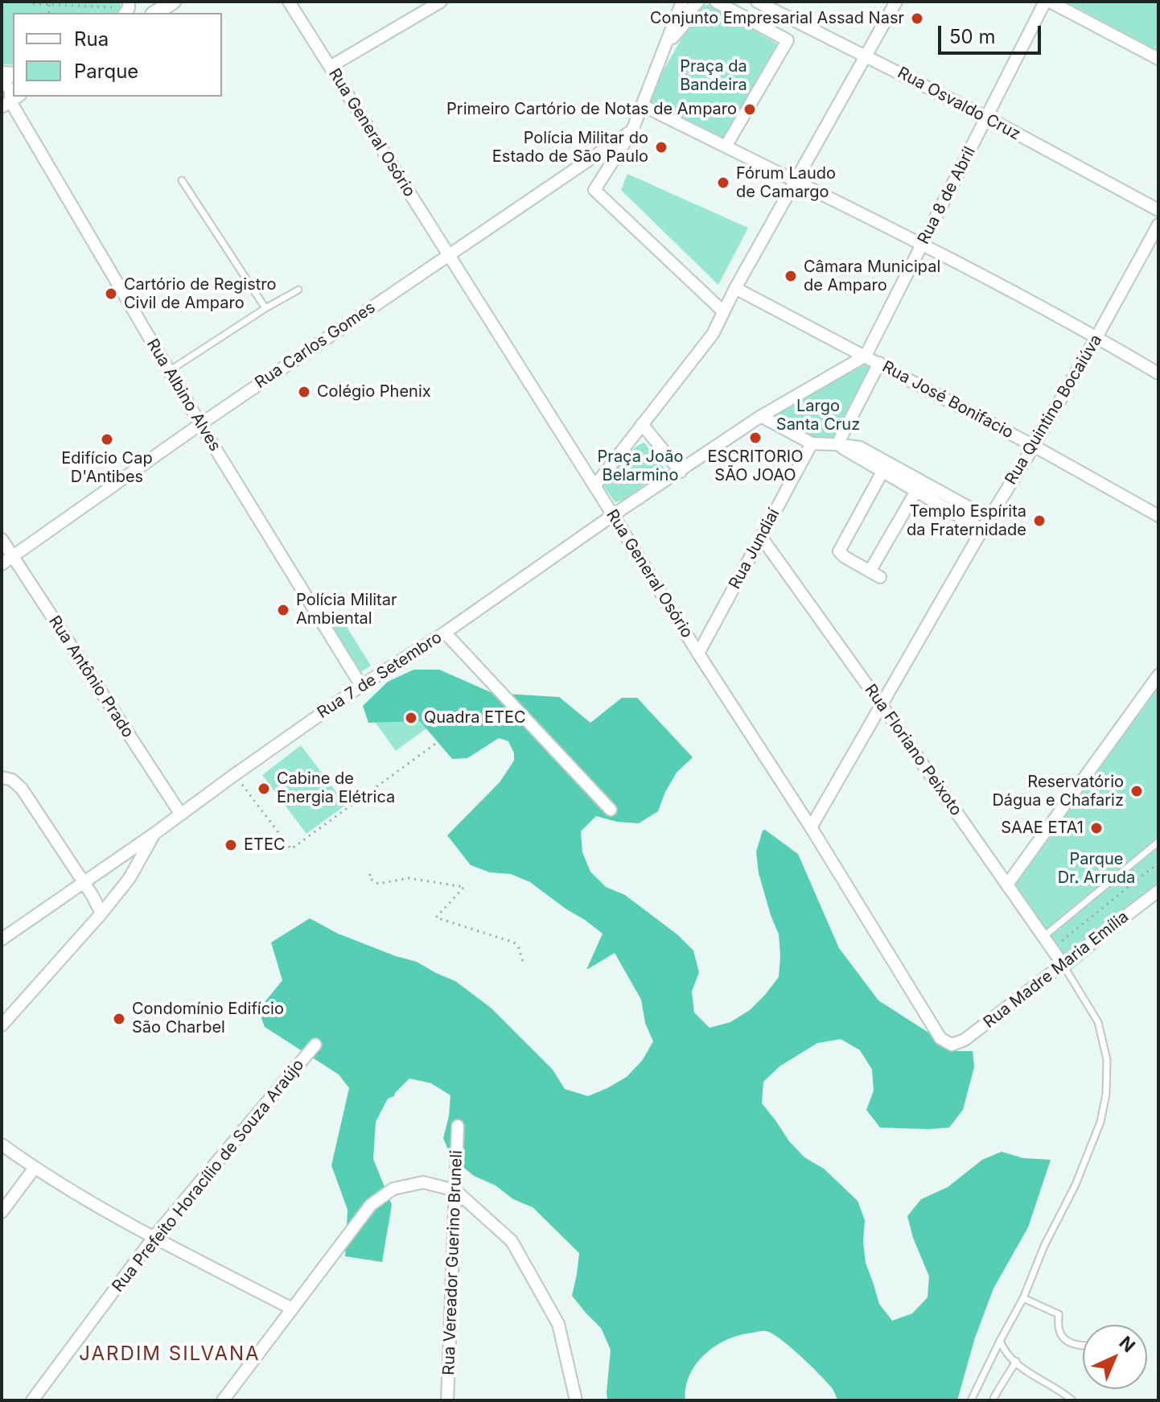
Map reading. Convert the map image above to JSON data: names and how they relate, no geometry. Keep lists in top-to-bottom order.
{
  "streets": {
    "street": [
      "Rua Osvaldo Cruz",
      "Rua General Osório",
      "Rua 8 de Abril",
      "Rua Carlos Gomes",
      "Rua Albino Alves",
      "Rua José Bonifacio",
      "Rua Quintino Bocaiúva",
      "Rua Jundiaí",
      "Rua 7 de Setembro",
      "Rua Antônio Prado",
      "Rua Floriano Peixoto",
      "Rua Madre Maria Emília",
      "Rua Prefeito Horacílio de Souza Araújo",
      "Rua Vereador Guerino Bruneli"
    ]
  },
  "crossings": [
    ["Rua Osvaldo Cruz", "Rua 8 de Abril"],
    ["Rua General Osório", "Rua Carlos Gomes"],
    ["Rua General Osório", "Rua Quintino Bocaiúva"],
    ["Rua General Osório", "Rua Jundiaí"],
    ["Rua General Osório", "Rua 7 de Setembro"],
    ["Rua General Osório", "Rua Madre Maria Emília"],
    ["Rua 8 de Abril", "Rua José Bonifacio"],
    ["Rua Carlos Gomes", "Rua Albino Alves"],
    ["Rua Carlos Gomes", "Rua Antônio Prado"],
    ["Rua Albino Alves", "Rua 7 de Setembro"],
    ["Rua José Bonifacio", "Rua Quintino Bocaiúva"],
    ["Rua Quintino Bocaiúva", "Rua Floriano Peixoto"],
    ["Rua Jundiaí", "Rua Floriano Peixoto"],
    ["Rua 7 de Setembro", "Rua Antônio Prado"],
    ["Rua Floriano Peixoto", "Rua Madre Maria Emília"]
  ],
  "districts": ["JARDIM SILVANA"],
  "parks": [
    "Praça da Bandeira",
    "Largo Santa Cruz",
    "Praça João Belarmino",
    "Parque Dr. Arruda"
  ],
  "places": [
    "Conjunto Empresarial Assad Nasr",
    "Primeiro Cartório de Notas de Amparo",
    "Polícia Militar do Estado de São Paulo",
    "Fórum Laudo de Camargo",
    "Câmara Municipal de Amparo",
    "Cartório de Registro Civil de Amparo",
    "Colégio Phenix",
    "ESCRITORIO SÃO JOAO",
    "Edifício Cap D'Antibes",
    "Templo Espírita da Fraternidade",
    "Polícia Militar Ambiental",
    "Quadra ETEC",
    "Cabine de Energia Elétrica",
    "Reservatório Dágua e Chafariz",
    "SAAE ETA1",
    "ETEC",
    "Condomínio Edifício São Charbel"
  ],
  "legend": ["Rua", "Parque"],
  "scale_bar": "50 m",
  "north": "top right"
}
